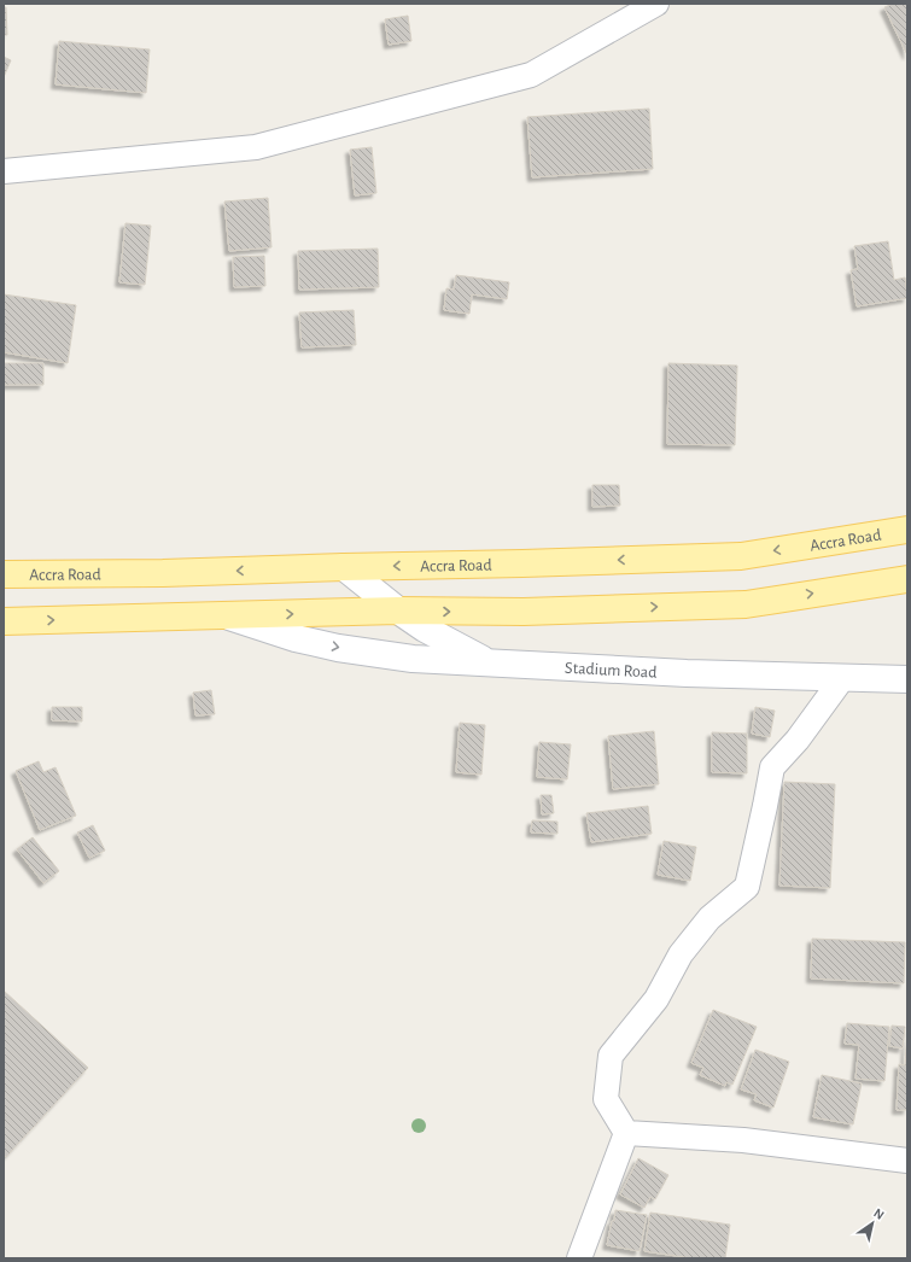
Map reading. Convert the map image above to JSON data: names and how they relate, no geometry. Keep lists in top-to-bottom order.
{
  "streets": {
    "main road": ["Accra Road", "Stadium Road"]
  },
  "crossings": [
    ["Accra Road", "Stadium Road"]
  ],
  "north": "top right"
}
